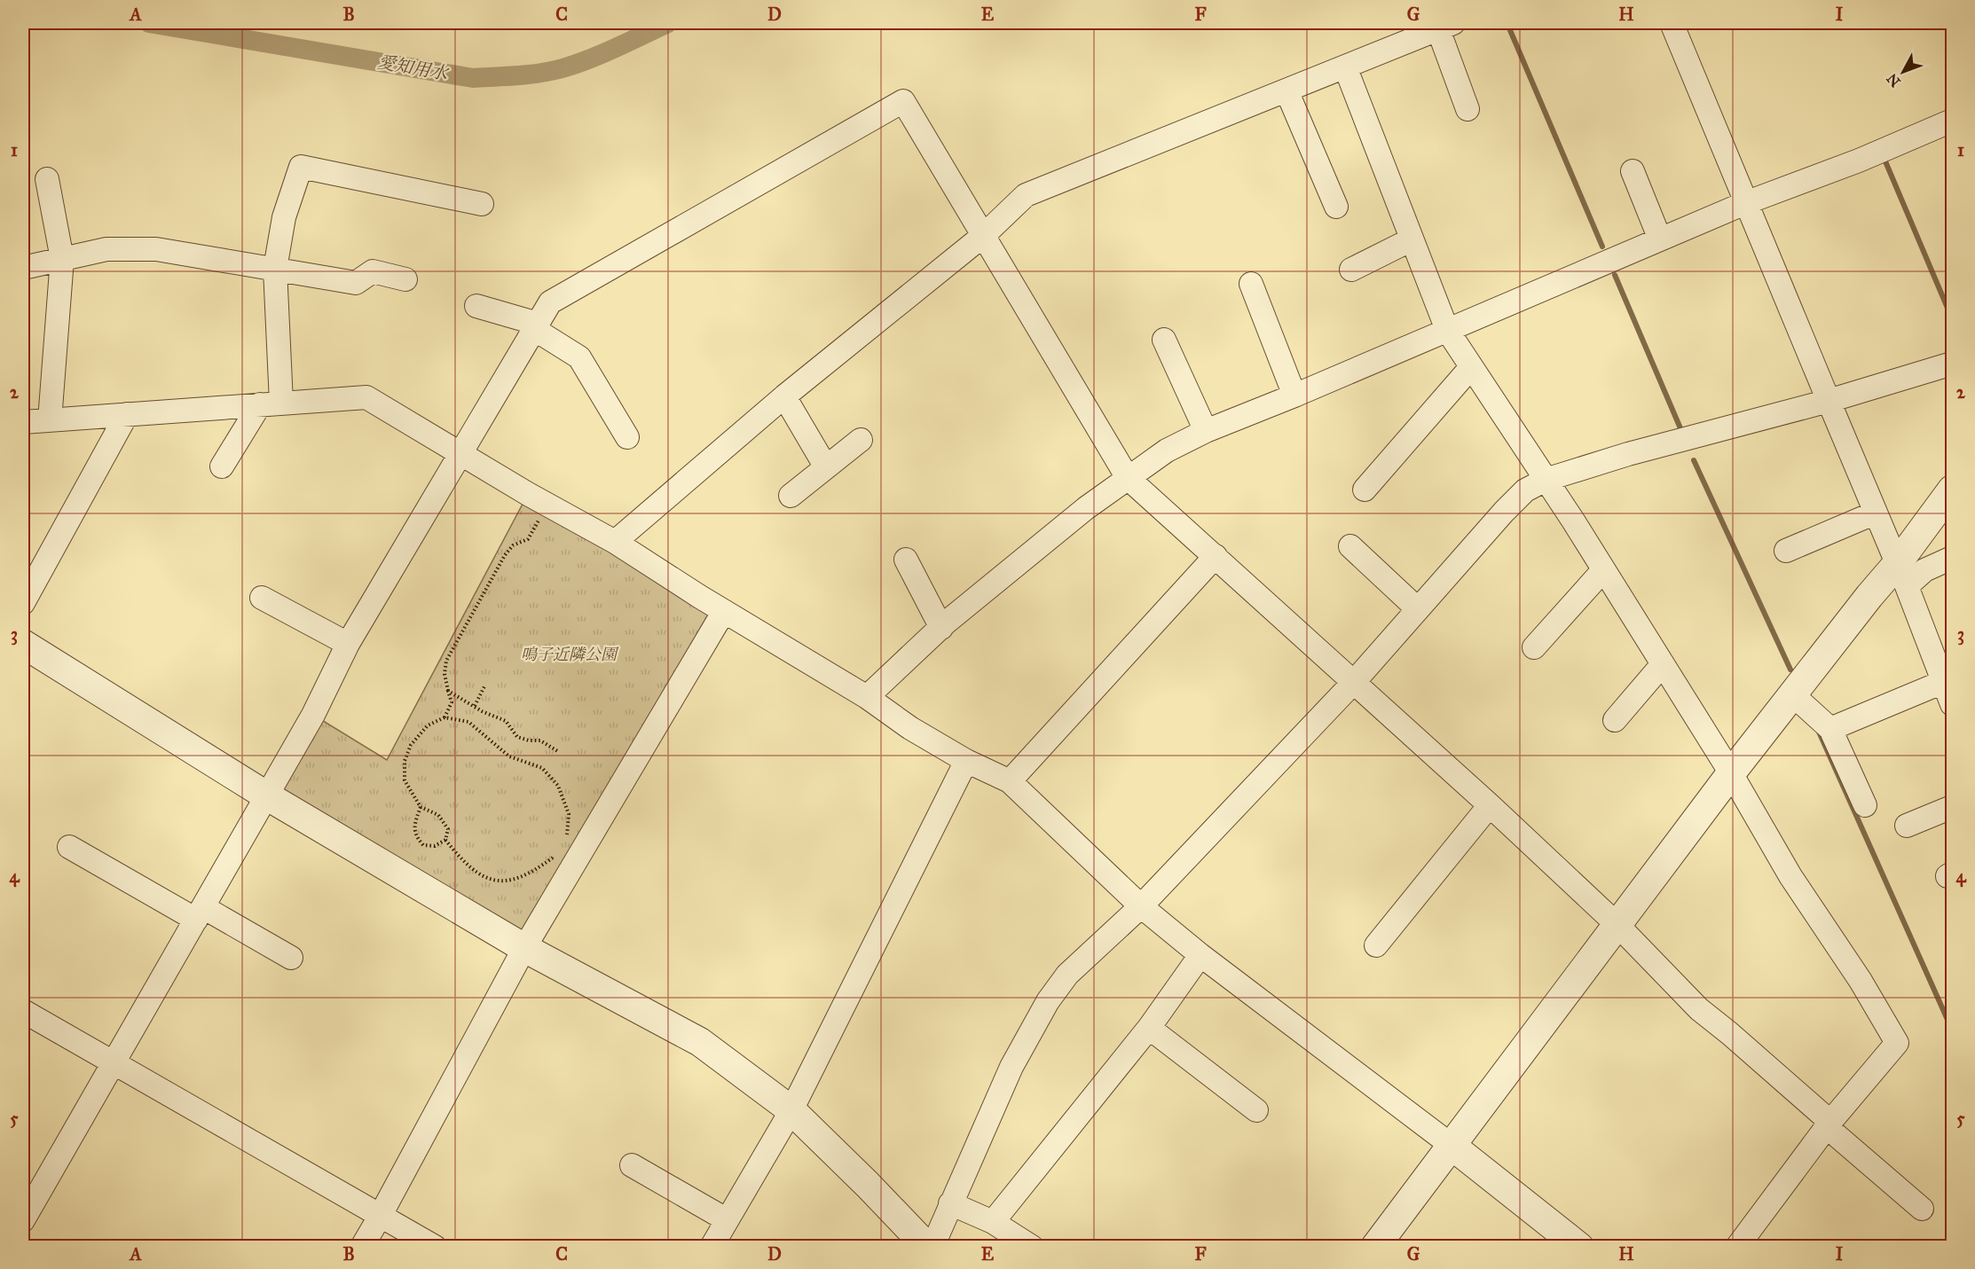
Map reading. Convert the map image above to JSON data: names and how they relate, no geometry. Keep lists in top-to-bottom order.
{
  "water": ["愛知用水"],
  "parks": ["鳴子近隣公園"],
  "north": "bottom left",
  "grid": {
    "columns": [
      "A",
      "B",
      "C",
      "D",
      "E",
      "F",
      "G",
      "H",
      "I"
    ],
    "rows": [
      "1",
      "2",
      "3",
      "4",
      "5"
    ]
  }
}
